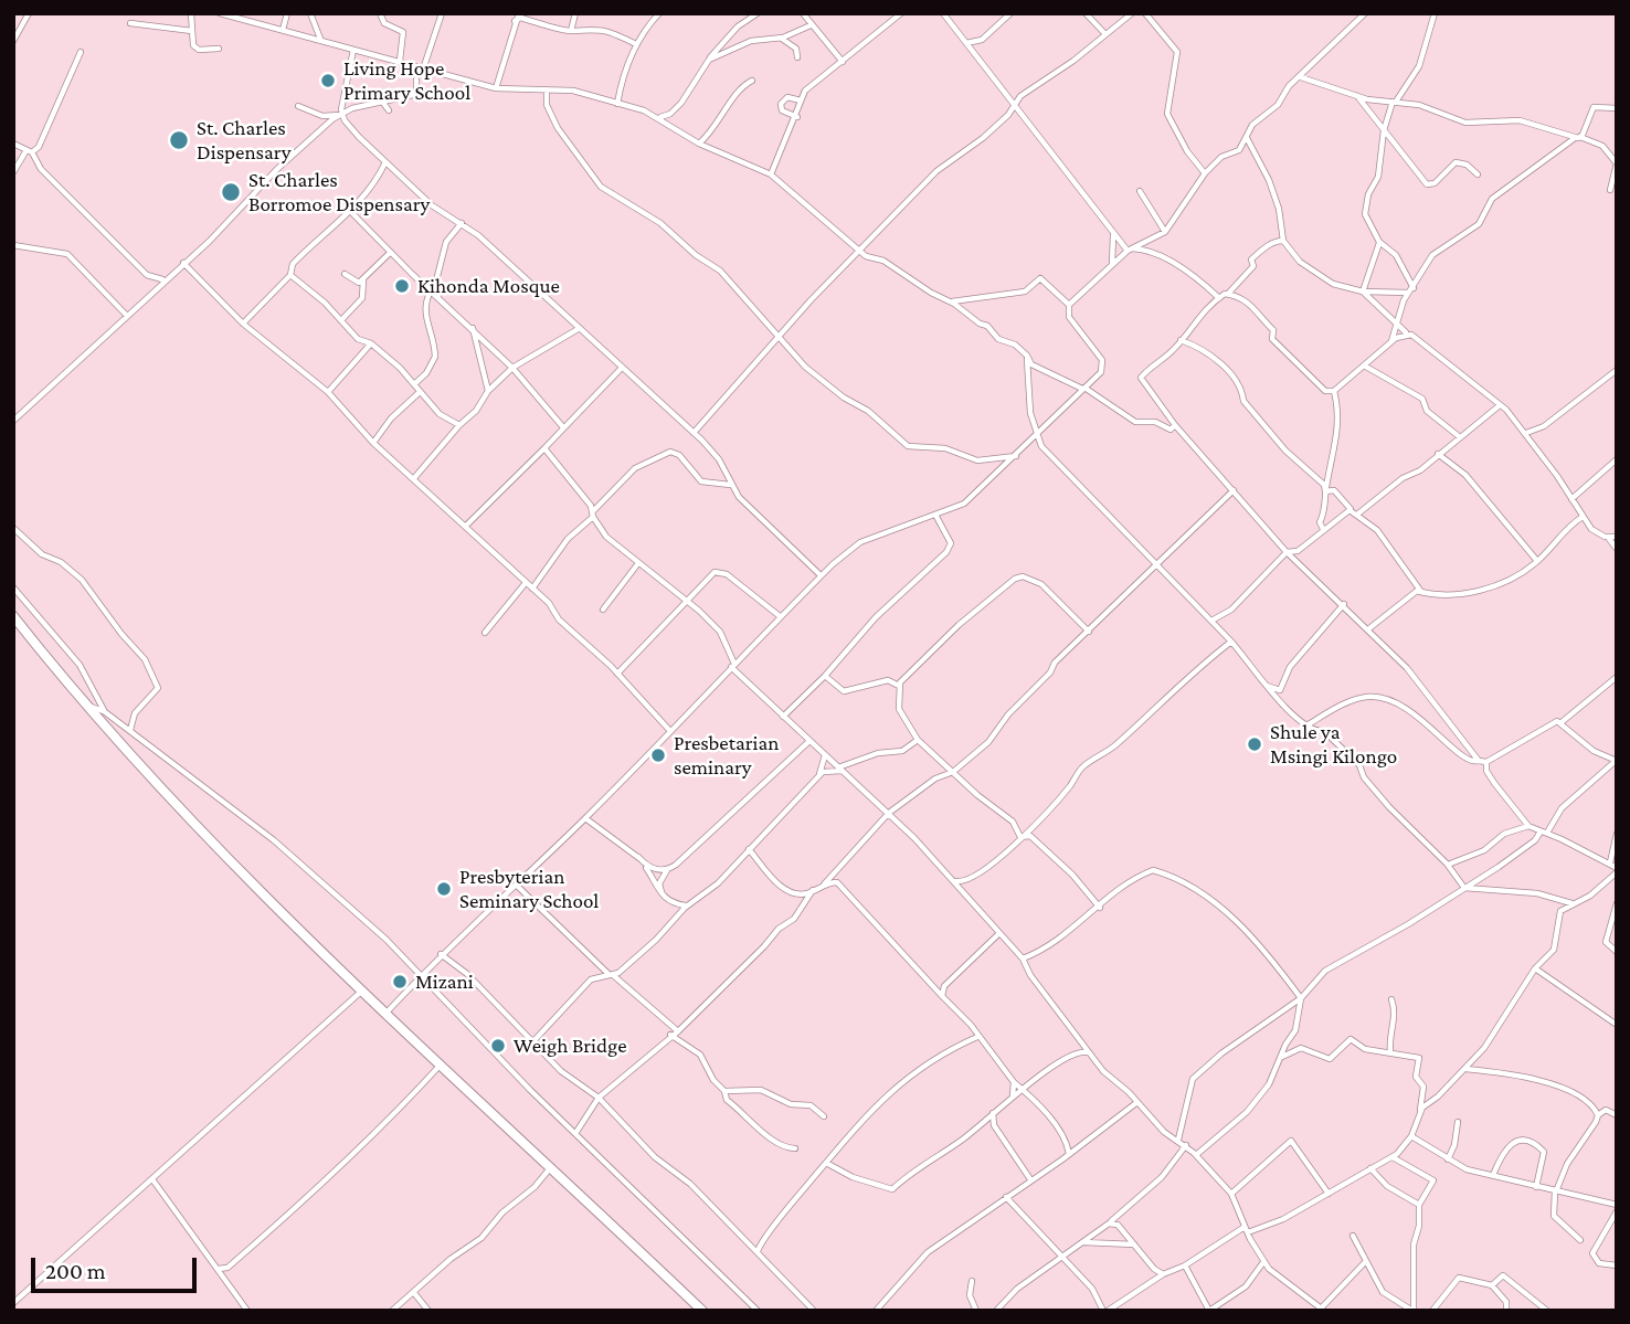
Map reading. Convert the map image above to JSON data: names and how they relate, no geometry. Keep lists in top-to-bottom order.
{
  "places": [
    "Living Hope Primary School",
    "St. Charles Dispensary",
    "St. Charles Borromoe Dispensary",
    "Kihonda Mosque",
    "Shule ya Msingi Kilongo",
    "Presbetarian seminary",
    "Presbyterian Seminary School",
    "Mizani",
    "Weigh Bridge"
  ],
  "scale_bar": "200 m"
}
